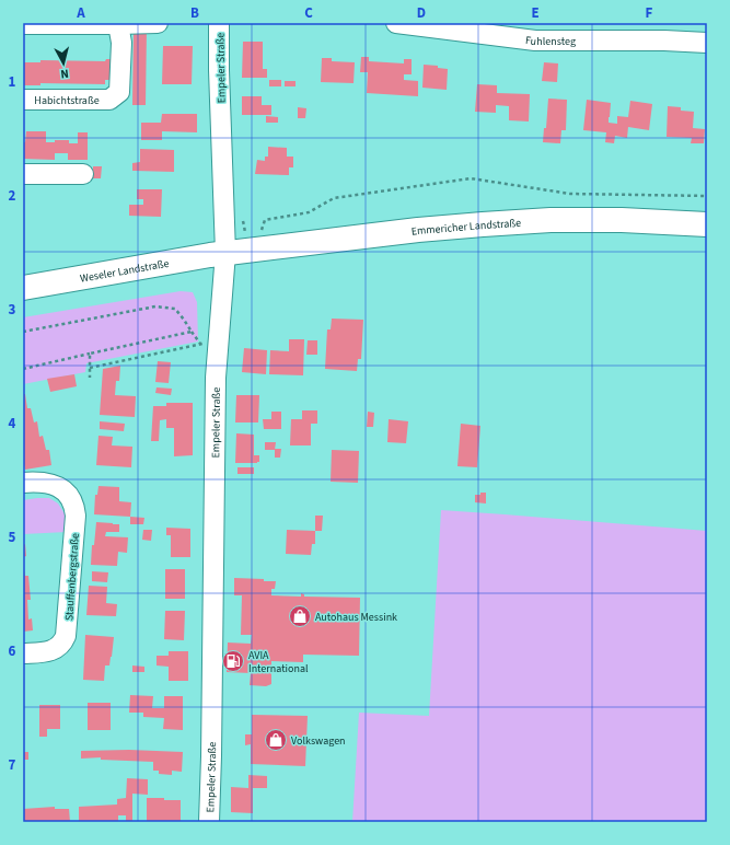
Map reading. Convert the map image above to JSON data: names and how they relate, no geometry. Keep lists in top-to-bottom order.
{
  "streets": {
    "main road": ["Emmericher Landstraße", "Weseler Landstraße"],
    "street": [
      "Fuhlensteg",
      "Empeler Straße",
      "Habichtstraße",
      "Stauffenbergstraße"
    ]
  },
  "crossings": [
    ["Empeler Straße", "Emmericher Landstraße"],
    ["Empeler Straße", "Weseler Landstraße"],
    ["Emmericher Landstraße", "Weseler Landstraße"]
  ],
  "places": {
    "shop": ["Autohaus Messink", "Volkswagen"],
    "fuel station": ["AVIA International"]
  },
  "north": "bottom",
  "grid": {
    "columns": [
      "A",
      "B",
      "C",
      "D",
      "E",
      "F"
    ],
    "rows": [
      "1",
      "2",
      "3",
      "4",
      "5",
      "6",
      "7"
    ]
  }
}
